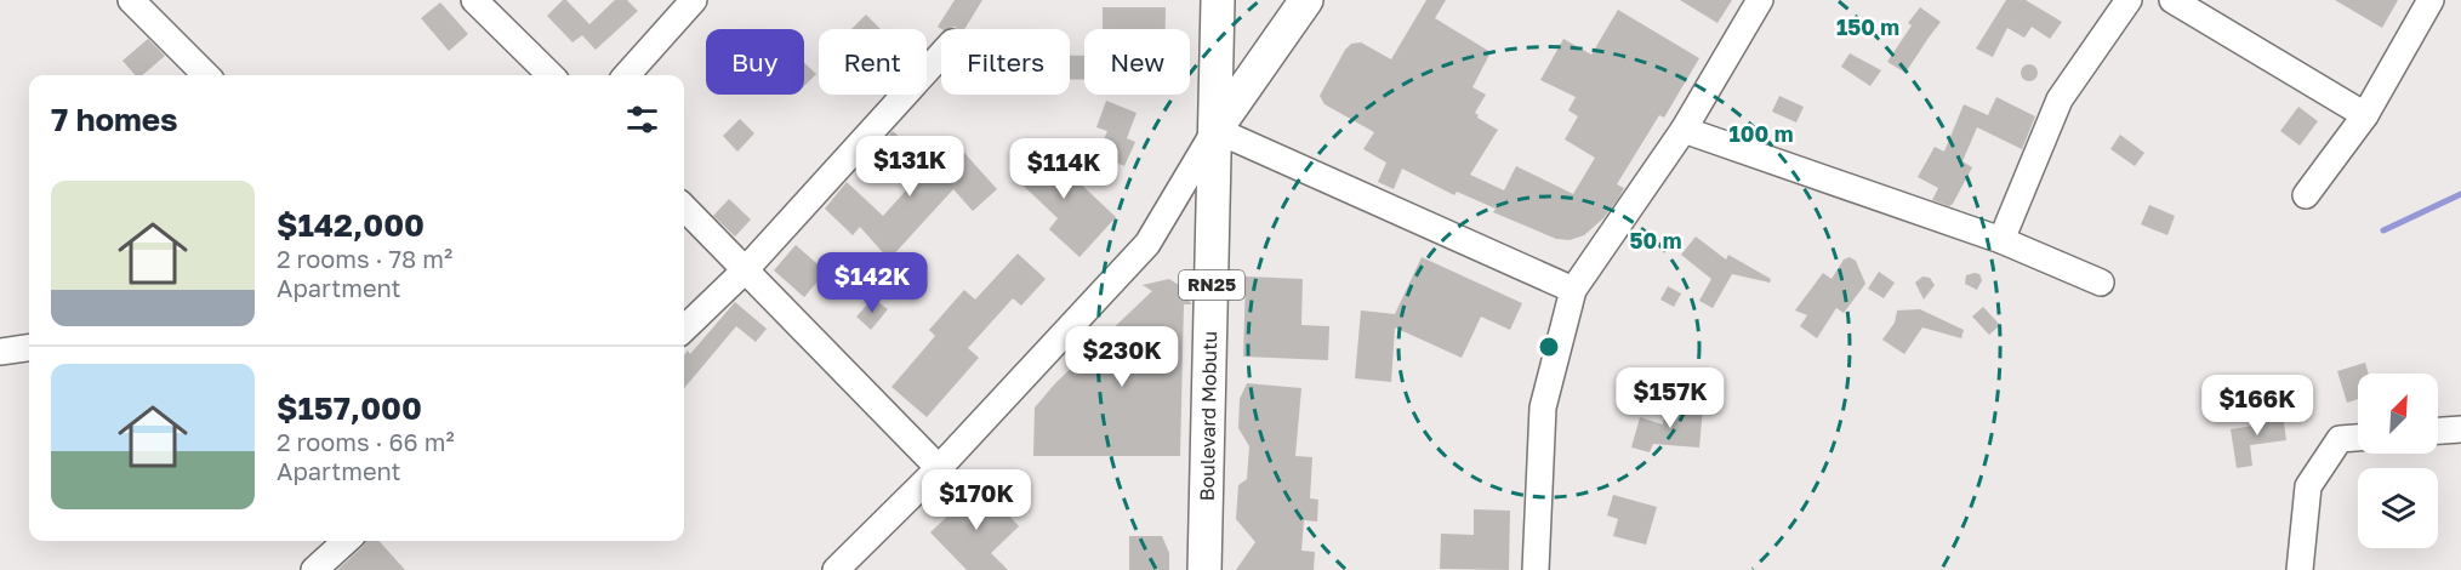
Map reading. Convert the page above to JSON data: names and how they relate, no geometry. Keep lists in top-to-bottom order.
{
  "streets": {
    "main road": ["RN25", "Boulevard Mobutu"]
  },
  "north": "top right",
  "page": {
    "chip": [
      "Buy",
      "Rent",
      "Filters",
      "New"
    ],
    "heading": "7 homes",
    "price": [
      "$131K",
      "$114K",
      "$142K",
      "$230K",
      "$157K",
      "$166K",
      "$170K"
    ],
    "list": [
      {
        "name": "$142,000",
        "note": "2 rooms · 78 m² · Apartment"
      },
      {
        "name": "$157,000",
        "note": "2 rooms · 66 m² · Apartment"
      }
    ]
  },
  "rings": ["150 m", "100 m", "50 m"]
}
